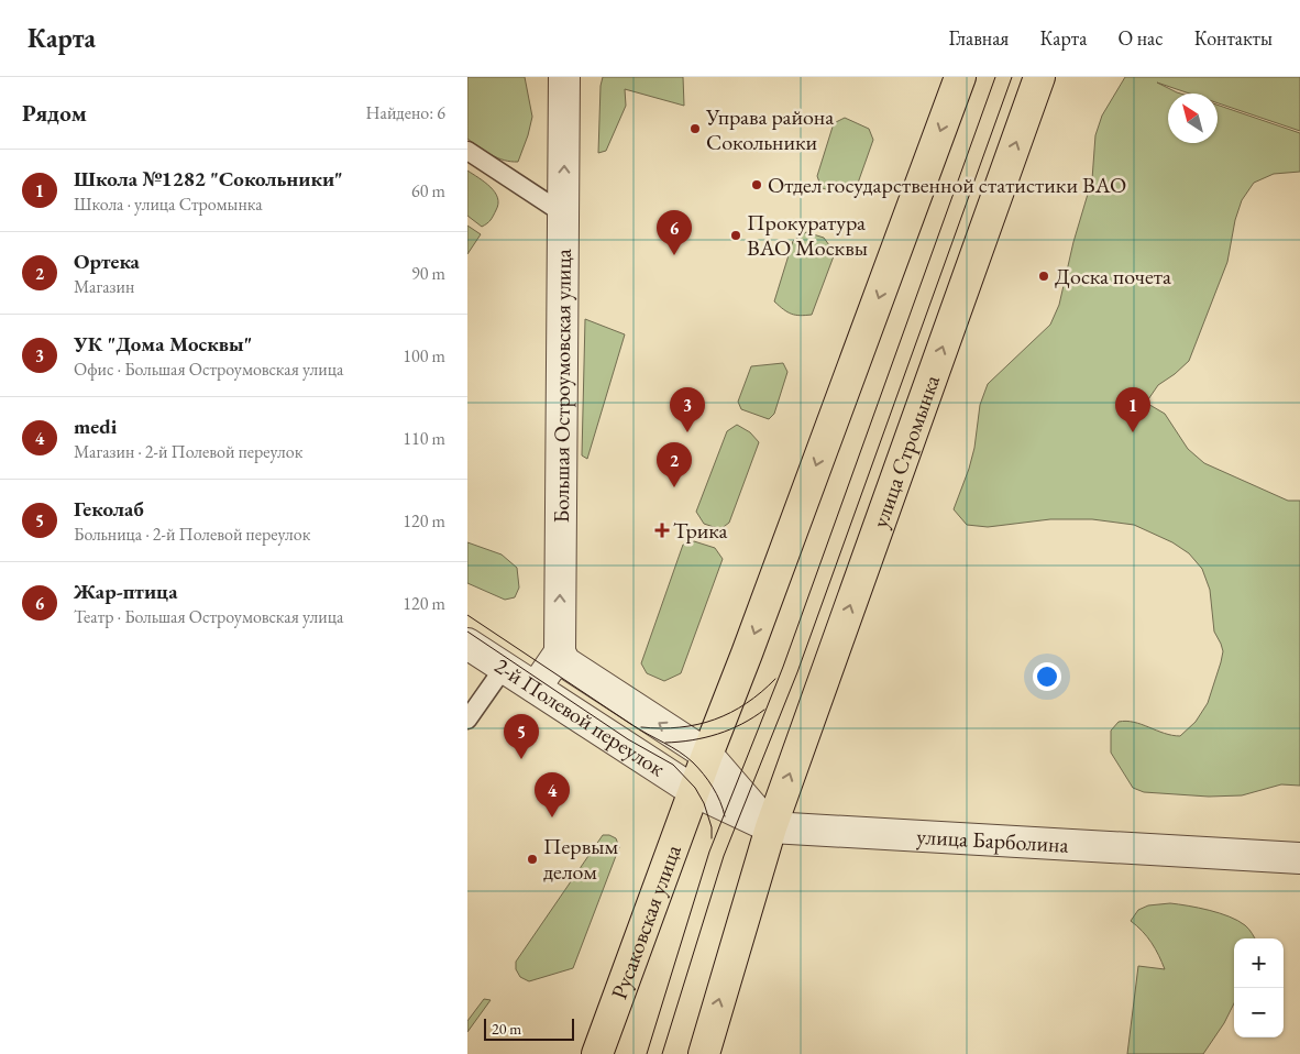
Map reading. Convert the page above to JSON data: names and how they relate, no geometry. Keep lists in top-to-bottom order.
{
  "streets": {
    "main road": ["улица Стромынка", "Русаковская улица"],
    "street": ["Большая Остроумовская улица", "2-й Полевой переулок", "улица Барболина"]
  },
  "crossings": [
    ["Большая Остроумовская улица", "2-й Полевой переулок"],
    ["улица Стромынка", "2-й Полевой переулок"],
    ["улица Стромынка", "улица Барболина"],
    ["2-й Полевой переулок", "улица Барболина"],
    ["2-й Полевой переулок", "Русаковская улица"],
    ["улица Барболина", "Русаковская улица"]
  ],
  "one_way": ["Большая Остроумовская улица"],
  "places": {
    "other": [
      "Управа района Сокольники",
      "Отдел государственной статистики ВАО",
      "Прокуратура ВАО Москвы",
      "Доска почета",
      "Первым делом"
    ],
    "health": ["Трика"]
  },
  "scale_bar": "20 m",
  "north": "top left",
  "page": {
    "header": "Карта",
    "nav": [
      "Главная",
      "Карта",
      "О нас",
      "Контакты"
    ],
    "heading": ["Рядом", "Найдено: 6"],
    "list": [
      {
        "mark": "1",
        "name": "Школа №1282 \"Сокольники\"",
        "note": "Школа · улица Стромынка",
        "value": "60 m"
      },
      {
        "mark": "2",
        "name": "Ортека",
        "note": "Магазин",
        "value": "90 m"
      },
      {
        "mark": "3",
        "name": "УК \"Дома Москвы\"",
        "note": "Офис · Большая Остроумовская улица",
        "value": "100 m"
      },
      {
        "mark": "4",
        "name": "medi",
        "note": "Магазин · 2-й Полевой переулок",
        "value": "110 m"
      },
      {
        "mark": "5",
        "name": "Геколаб",
        "note": "Больница · 2-й Полевой переулок",
        "value": "120 m"
      },
      {
        "mark": "6",
        "name": "Жар-птица",
        "note": "Театр · Большая Остроумовская улица",
        "value": "120 m"
      }
    ],
    "pins": [
      "6",
      "1",
      "3",
      "2",
      "5",
      "4"
    ],
    "map_buttons": ["+", "−"],
    "scale": "20 m"
  }
}
